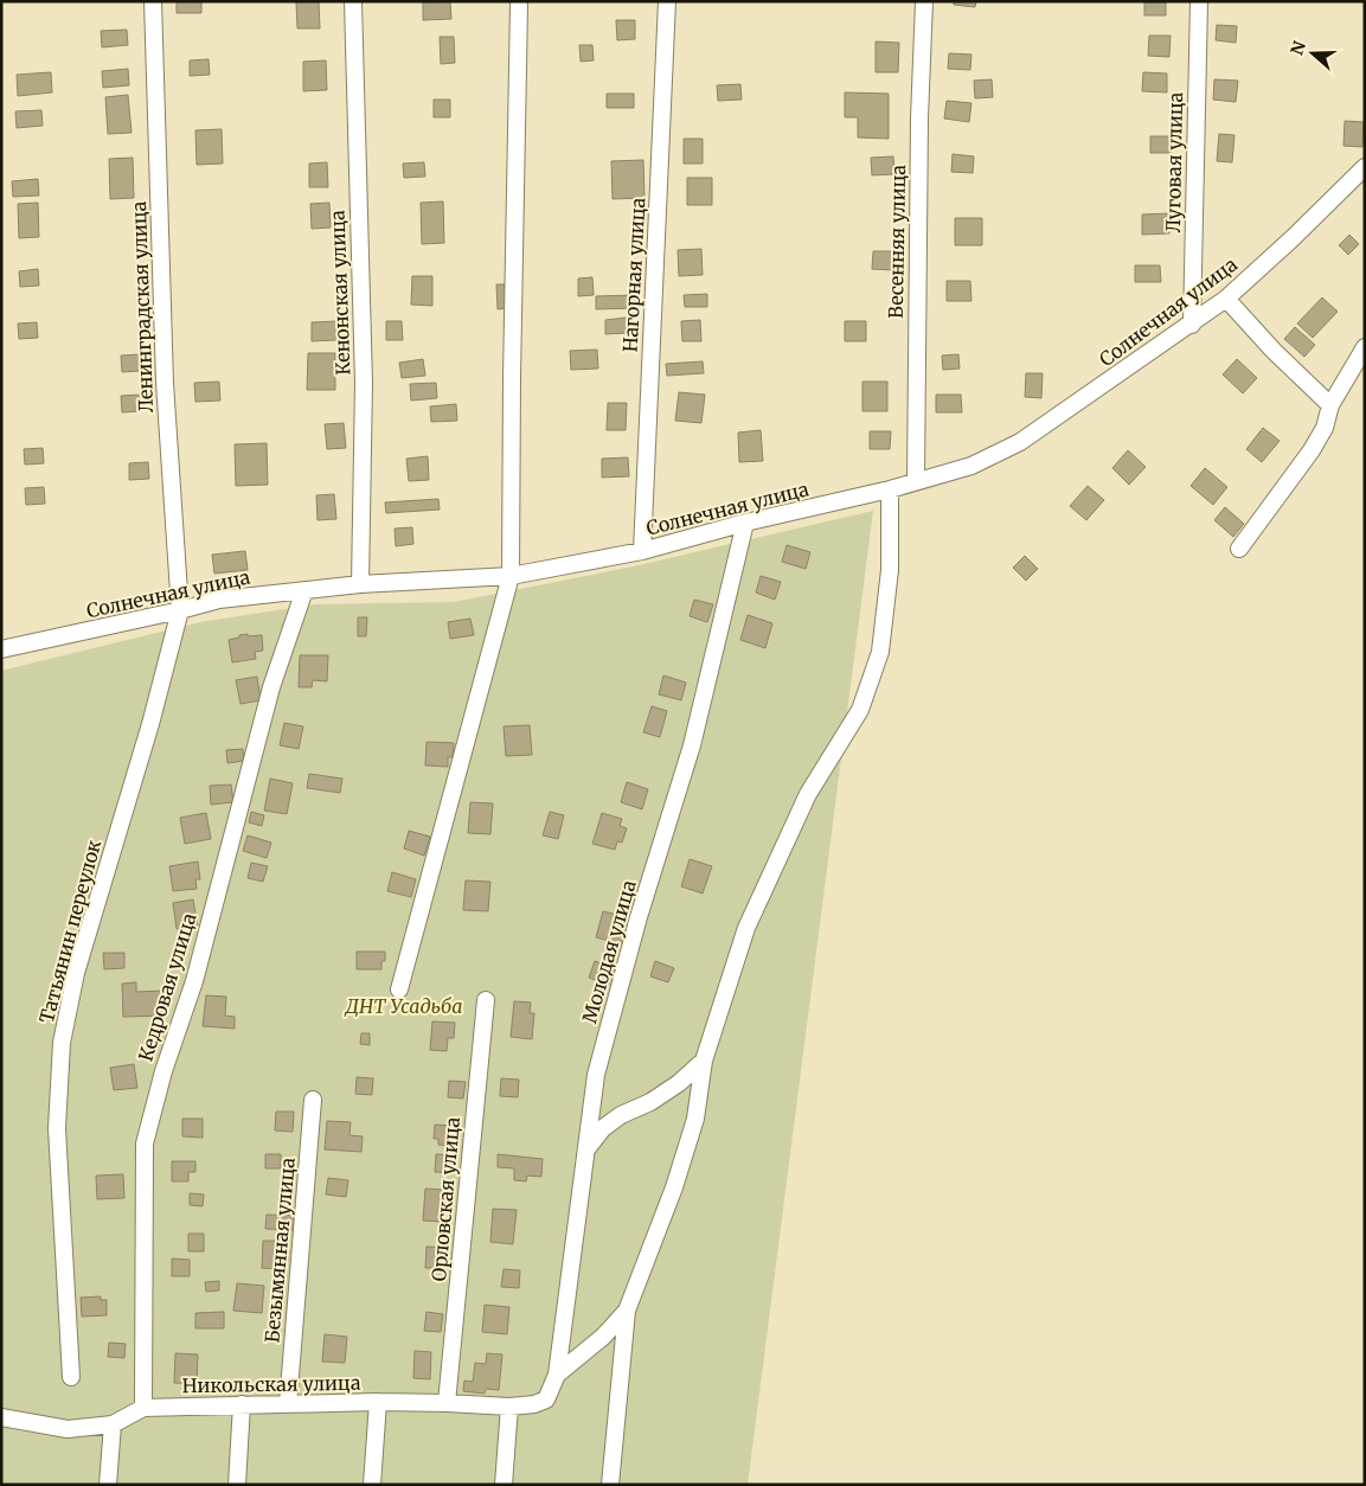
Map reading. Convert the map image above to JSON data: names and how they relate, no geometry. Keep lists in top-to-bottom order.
{
  "streets": {
    "street": [
      "Луговая улица",
      "Весенняя улица",
      "Нагорная улица",
      "Кенонская улица",
      "Ленинградская улица",
      "Солнечная улица",
      "Татьянин переулок",
      "Молодая улица",
      "Кедровая улица",
      "Орловская улица",
      "Безымянная улица",
      "Никольская улица"
    ]
  },
  "crossings": [
    ["Луговая улица", "Солнечная улица"],
    ["Весенняя улица", "Солнечная улица"],
    ["Нагорная улица", "Солнечная улица"],
    ["Кенонская улица", "Солнечная улица"],
    ["Ленинградская улица", "Солнечная улица"],
    ["Ленинградская улица", "Татьянин переулок"],
    ["Солнечная улица", "Татьянин переулок"],
    ["Солнечная улица", "Молодая улица"],
    ["Солнечная улица", "Кедровая улица"],
    ["Молодая улица", "Никольская улица"],
    ["Кедровая улица", "Никольская улица"],
    ["Орловская улица", "Никольская улица"],
    ["Безымянная улица", "Никольская улица"]
  ],
  "parks": ["ДНТ Усадьба"],
  "north": "left"
}
